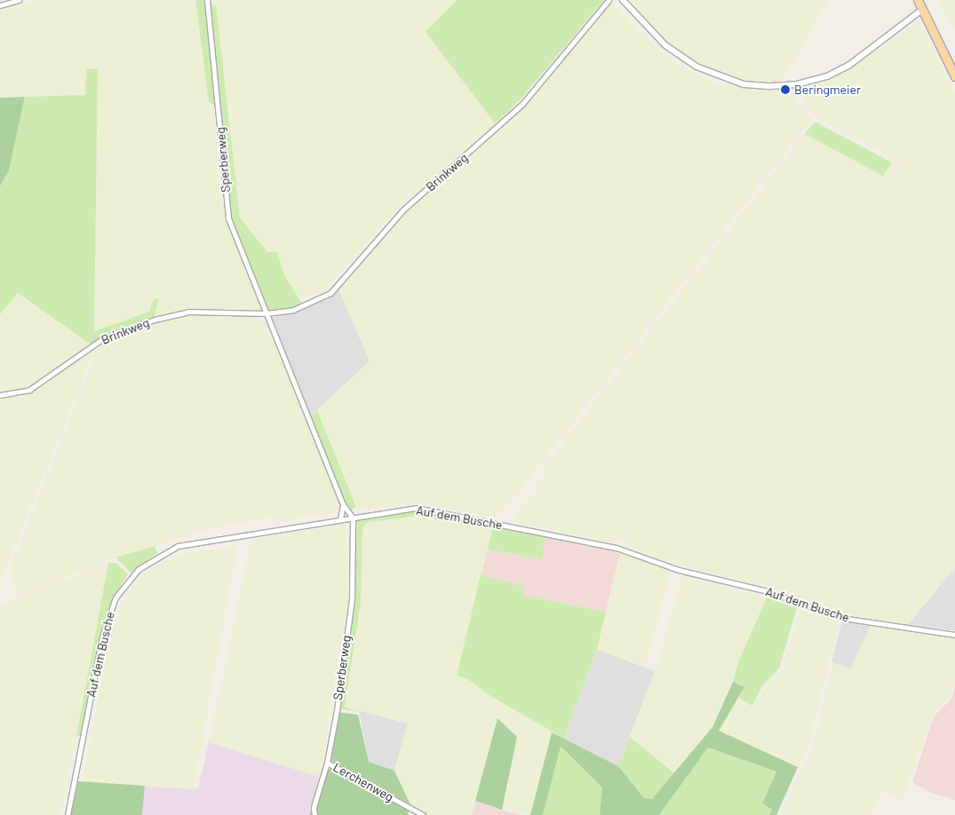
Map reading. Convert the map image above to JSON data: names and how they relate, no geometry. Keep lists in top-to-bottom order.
{
  "streets": {
    "street": [
      "Sperberweg",
      "Brinkweg",
      "Auf dem Busche",
      "Lerchenweg"
    ]
  },
  "crossings": [
    ["Sperberweg", "Brinkweg"],
    ["Sperberweg", "Auf dem Busche"],
    ["Sperberweg", "Lerchenweg"]
  ],
  "places": ["Beringmeier"]
}
